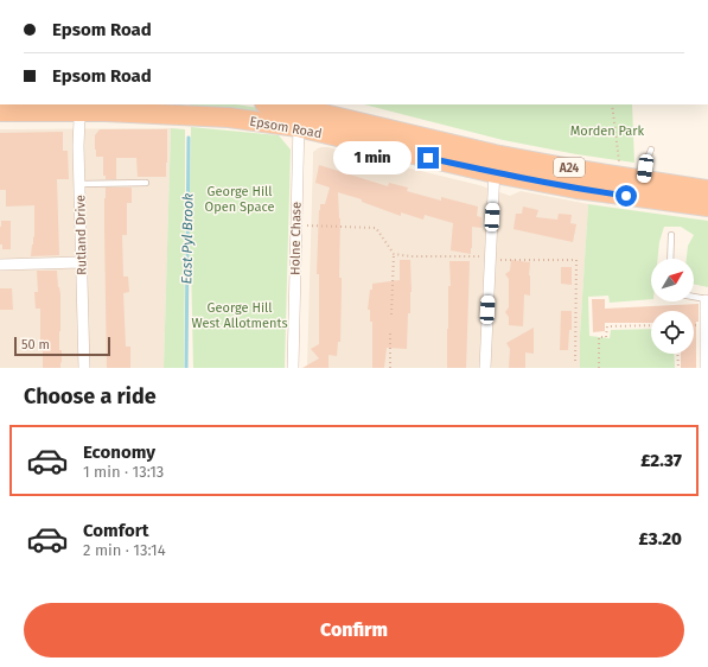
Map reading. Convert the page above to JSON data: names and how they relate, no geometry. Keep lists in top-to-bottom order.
{
  "streets": {
    "highway": ["Epsom Road", "A24"],
    "street": ["Rutland Drive", "Holne Chase"]
  },
  "crossings": [
    ["Epsom Road", "Rutland Drive"],
    ["Epsom Road", "Holne Chase"]
  ],
  "water": ["East Pyl Brook"],
  "parks": ["Morden Park", "George Hill Open Space", "George Hill West Allotments"],
  "scale_bar": "50 m",
  "north": "top right",
  "page": {
    "banner": ["Epsom Road", "Epsom Road"],
    "bubble": "1 min",
    "scale": "50 m",
    "heading": "Choose a ride",
    "list": [
      {
        "name": "Economy",
        "note": "1 min · 13:13",
        "value": "£2.37"
      },
      {
        "name": "Comfort",
        "note": "2 min · 13:14",
        "value": "£3.20"
      }
    ],
    "buttons": "Confirm"
  }
}
